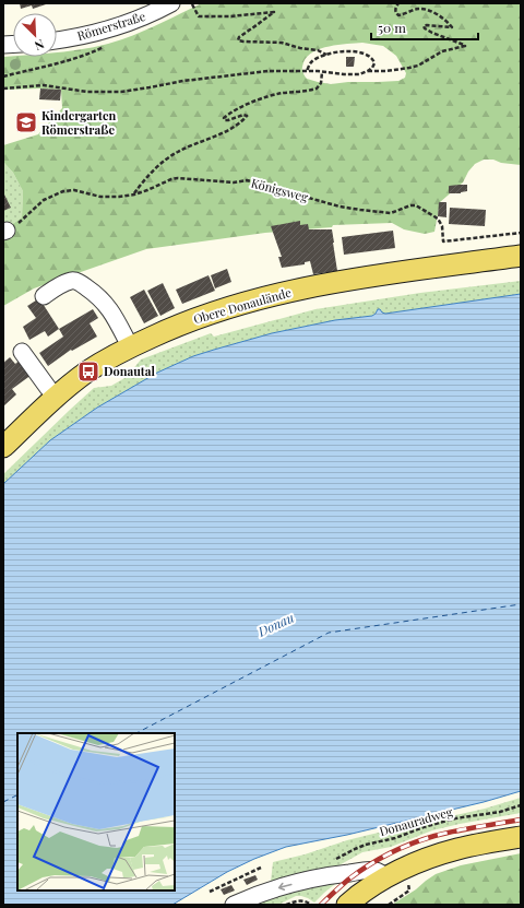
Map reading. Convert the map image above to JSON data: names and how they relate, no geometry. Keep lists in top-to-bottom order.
{
  "streets": {
    "main road": ["Obere Donaulände"],
    "street": ["Römerstraße"],
    "path": ["Königsweg", "Donauradweg"]
  },
  "water": ["Donau"],
  "places": {
    "school or university": ["Kindergarten Römerstraße"],
    "bus stop": ["Donautal"]
  },
  "scale_bar": "50 m",
  "north": "bottom right"
}
